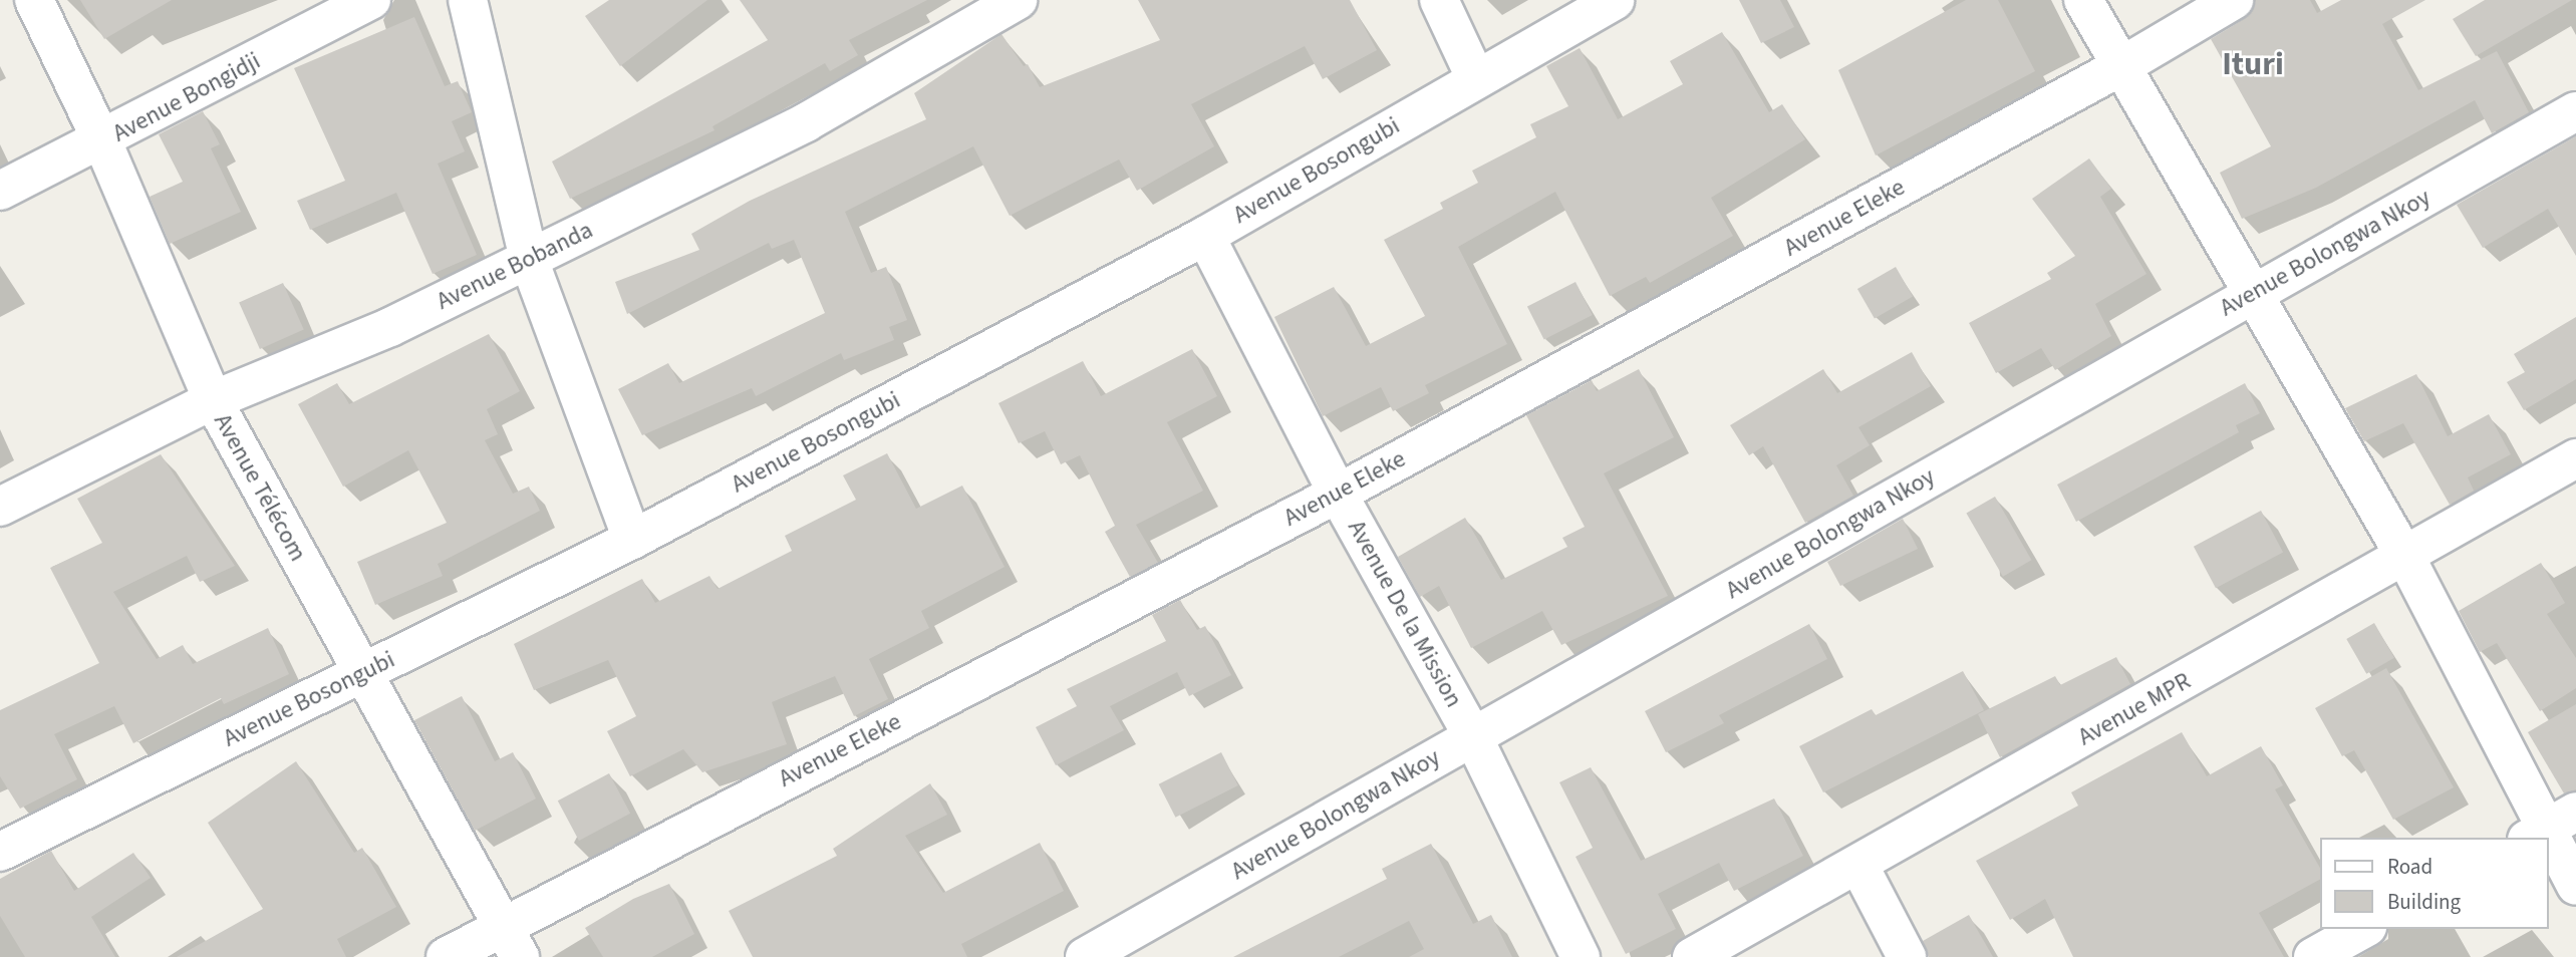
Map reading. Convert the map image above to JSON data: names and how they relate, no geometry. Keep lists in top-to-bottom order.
{
  "streets": {
    "street": [
      "Avenue Bongidji",
      "Avenue Bosongubi",
      "Avenue Eleke",
      "Avenue Bolongwa Nkoy",
      "Avenue Bobanda",
      "Avenue Télécom",
      "Avenue De la Mission",
      "Avenue MPR"
    ]
  },
  "crossings": [
    ["Avenue Bongidji", "Avenue Télécom"],
    ["Avenue Bosongubi", "Avenue Télécom"],
    ["Avenue Bosongubi", "Avenue De la Mission"],
    ["Avenue Eleke", "Avenue Télécom"],
    ["Avenue Eleke", "Avenue De la Mission"],
    ["Avenue Bolongwa Nkoy", "Avenue De la Mission"],
    ["Avenue Bobanda", "Avenue Télécom"]
  ],
  "districts": ["Ituri"],
  "legend": ["Road", "Building"]
}
